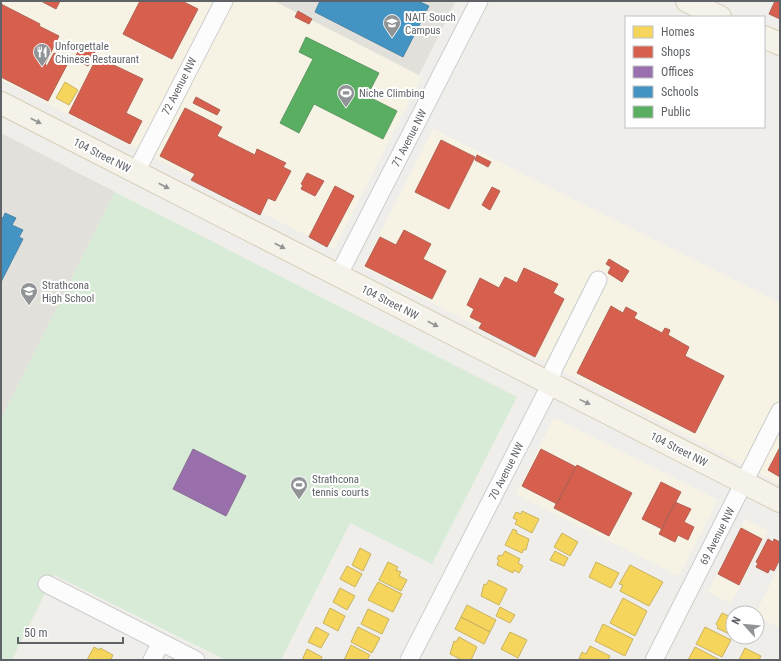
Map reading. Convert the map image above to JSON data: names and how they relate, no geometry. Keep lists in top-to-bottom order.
{
  "streets": {
    "main road": ["104 Street NW"],
    "street": [
      "72 Avenue NW",
      "71 Avenue NW",
      "70 Avenue NW",
      "69 Avenue NW"
    ]
  },
  "crossings": [
    ["72 Avenue NW", "104 Street NW"],
    ["71 Avenue NW", "104 Street NW"],
    ["104 Street NW", "70 Avenue NW"],
    ["104 Street NW", "69 Avenue NW"]
  ],
  "one_way": ["104 Street NW"],
  "places": {
    "school or university": ["NAIT Souch Campus", "Strathcona High School"],
    "restaurant": ["Unforgettale Chinese Restaurant"],
    "sports": ["Niche Climbing", "Strathcona tennis courts"]
  },
  "legend": [
    "Homes",
    "Shops",
    "Offices",
    "Schools",
    "Public"
  ],
  "scale_bar": "50 m",
  "north": "top left"
}
